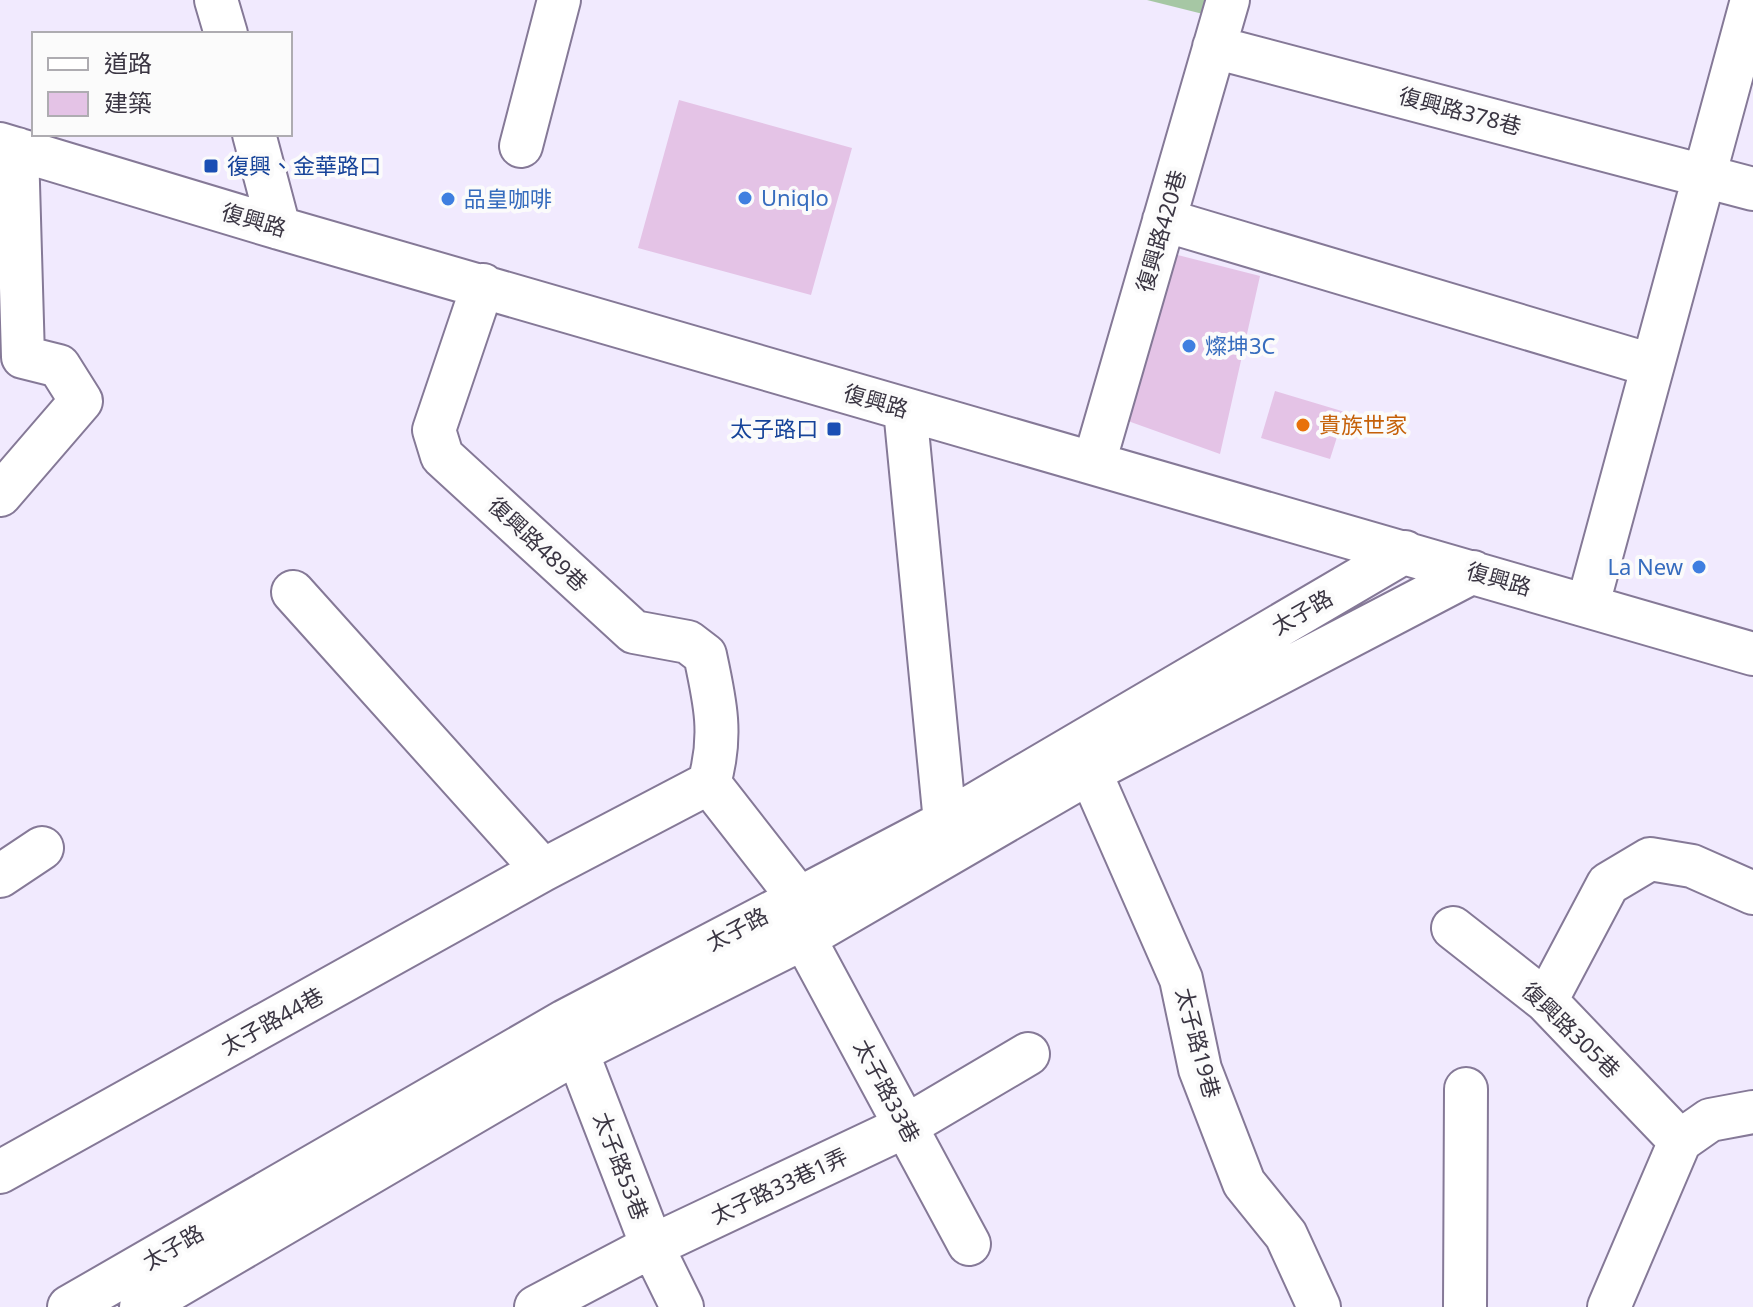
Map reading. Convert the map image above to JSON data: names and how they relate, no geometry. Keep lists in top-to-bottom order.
{
  "streets": {
    "street": [
      "復興路378巷",
      "復興路",
      "復興路420巷",
      "復興路489巷",
      "太子路",
      "太子路44巷",
      "復興路305巷",
      "太子路19巷",
      "太子路33巷",
      "太子路53巷",
      "太子路33巷1弄"
    ]
  },
  "crossings": [
    ["復興路378巷", "復興路420巷"],
    ["復興路", "復興路420巷"],
    ["復興路", "復興路489巷"],
    ["復興路", "太子路"],
    ["復興路489巷", "太子路44巷"],
    ["太子路", "太子路19巷"],
    ["太子路", "太子路33巷"],
    ["太子路", "太子路53巷"],
    ["太子路33巷", "太子路33巷1弄"],
    ["太子路53巷", "太子路33巷1弄"]
  ],
  "places": {
    "transit": ["復興、金華路口", "太子路口"],
    "other": [
      "Uniqlo",
      "品皇咖啡",
      "燦坤3C",
      "貴族世家",
      "La New"
    ]
  },
  "legend": ["道路", "建築"]
}
